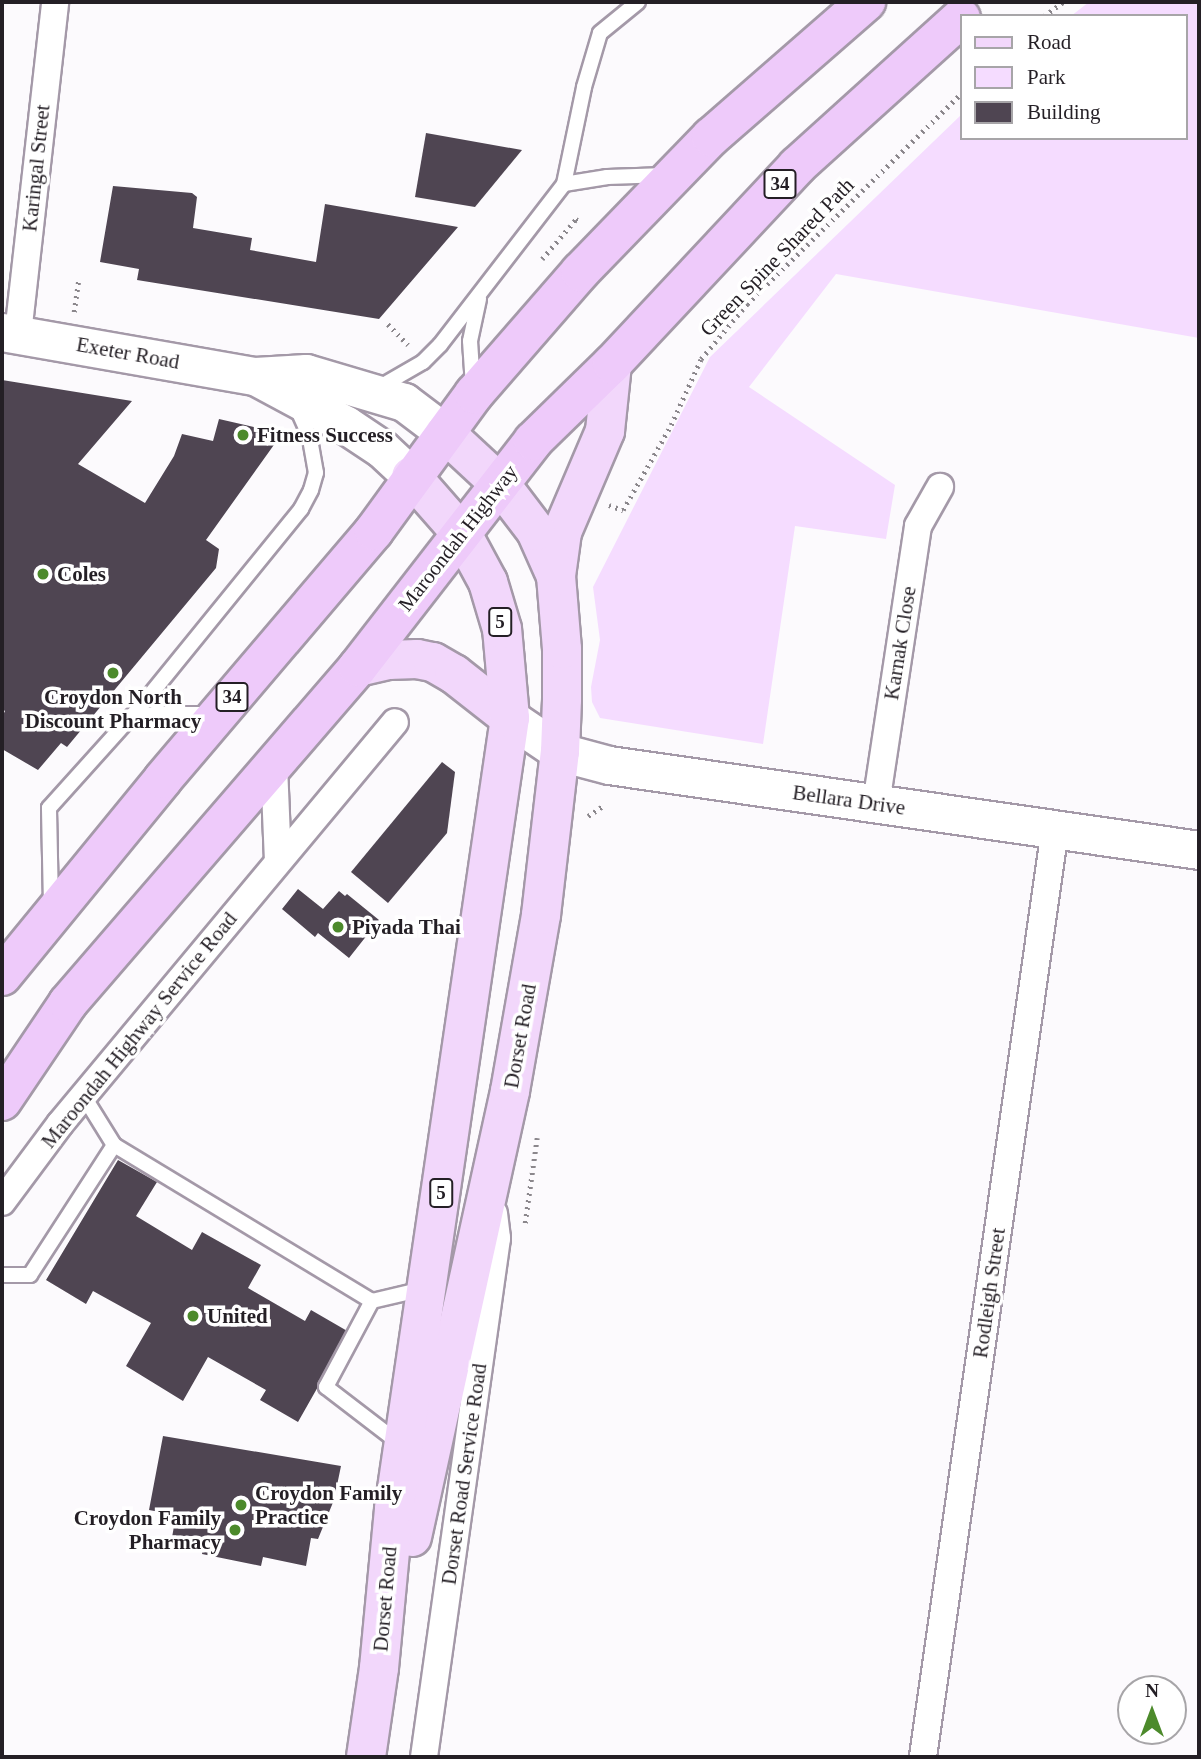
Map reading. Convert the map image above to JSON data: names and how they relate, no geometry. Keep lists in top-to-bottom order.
{
  "streets": {
    "highway": ["34", "Maroondah Highway"],
    "main road": [
      "Exeter Road",
      "5",
      "Bellara Drive",
      "Dorset Road"
    ],
    "street": [
      "Karingal Street",
      "Karnak Close",
      "Maroondah Highway Service Road",
      "Rodleigh Street",
      "Dorset Road Service Road"
    ],
    "path": ["Green Spine Shared Path"]
  },
  "crossings": [
    ["Karingal Street", "Exeter Road"],
    ["34", "Exeter Road"],
    ["34", "Dorset Road"],
    ["Exeter Road", "Dorset Road"],
    ["Maroondah Highway", "Dorset Road"],
    ["Karnak Close", "Bellara Drive"],
    ["Bellara Drive", "Dorset Road"],
    ["Bellara Drive", "Rodleigh Street"],
    ["Dorset Road", "Dorset Road Service Road"]
  ],
  "places": [
    "Fitness Success",
    "Coles",
    "Croydon North Discount Pharmacy",
    "Piyada Thai",
    "United",
    "Croydon Family Practice",
    "Croydon Family Pharmacy"
  ],
  "legend": ["Road", "Park", "Building"],
  "north": "top"
}
